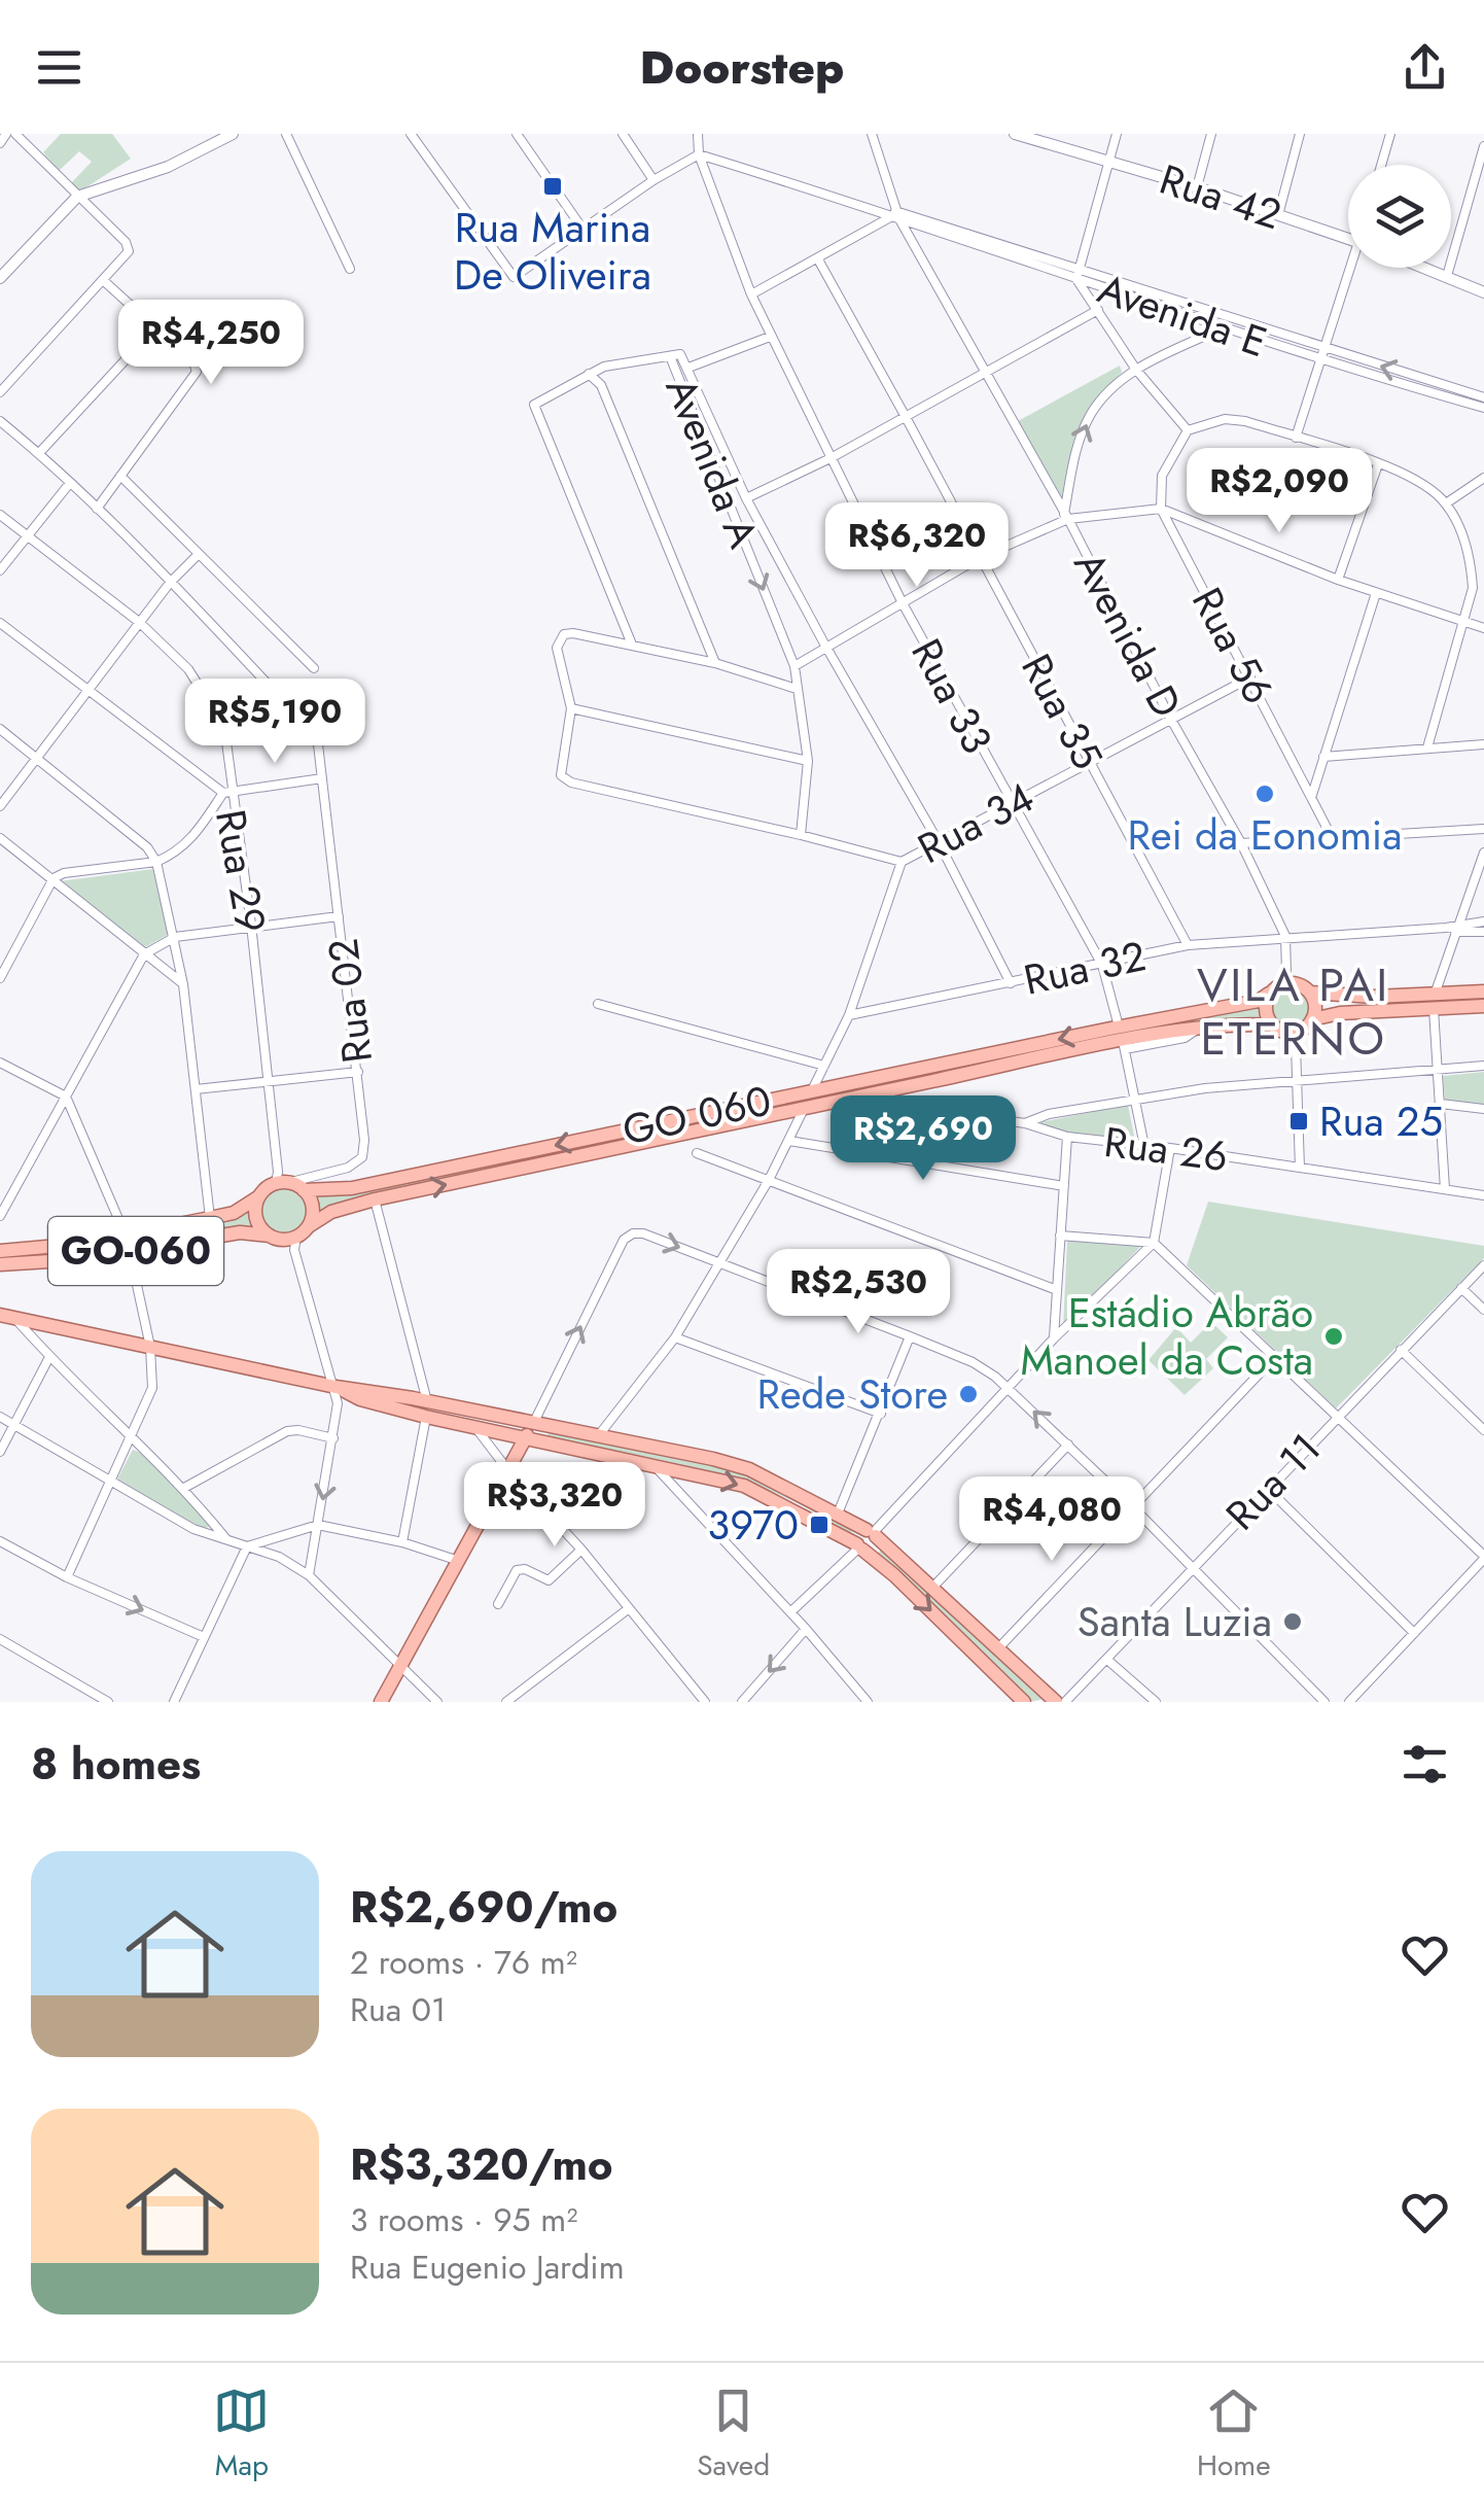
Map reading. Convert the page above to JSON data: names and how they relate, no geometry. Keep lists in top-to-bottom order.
{
  "streets": {
    "main road": ["GO 060", "GO-060"],
    "street": [
      "Rua 42",
      "Avenida E",
      "Avenida A",
      "Avenida D",
      "Rua 56",
      "Rua 33",
      "Rua 35",
      "Rua 34",
      "Rua 29",
      "Rua 32",
      "Rua 02",
      "Rua 26",
      "Rua 11"
    ]
  },
  "crossings": [
    ["Avenida E", "Avenida D"],
    ["Avenida E", "Rua 33"],
    ["Avenida A", "Rua 34"],
    ["Avenida A", "Rua 32"],
    ["Avenida D", "Rua 34"],
    ["Avenida D", "Rua 32"],
    ["Avenida D", "GO 060"],
    ["Rua 56", "Rua 34"],
    ["Rua 33", "Rua 34"],
    ["Rua 33", "Rua 32"],
    ["Rua 33", "GO 060"],
    ["Rua 33", "Rua 26"],
    ["Rua 35", "Rua 34"],
    ["Rua 35", "Rua 32"],
    ["Rua 29", "Rua 02"],
    ["Rua 29", "GO 060"],
    ["Rua 29", "GO-060"],
    ["Rua 02", "GO 060"],
    ["Rua 02", "GO-060"],
    ["GO 060", "Rua 26"],
    ["GO 060", "GO-060"]
  ],
  "districts": ["VILA PAI ETERNO"],
  "places": {
    "transit": ["Rua Marina De Oliveira", "Rua 25", "3970"],
    "other": [
      "Rei da Eonomia",
      "Estádio Abrão Manoel da Costa",
      "Rede Store",
      "Santa Luzia"
    ]
  },
  "page": {
    "header": "Doorstep",
    "price": [
      "R$4,250",
      "R$2,090",
      "R$6,320",
      "R$5,190",
      "R$2,690",
      "R$2,530",
      "R$3,320",
      "R$4,080"
    ],
    "heading": "8 homes",
    "list": [
      {
        "name": "R$2,690/mo",
        "note": "2 rooms · 76 m² · Rua 01"
      },
      {
        "name": "R$3,320/mo",
        "note": "3 rooms · 95 m² · Rua Eugenio Jardim"
      }
    ],
    "tabs": ["Map", "Saved", "Home"]
  }
}
